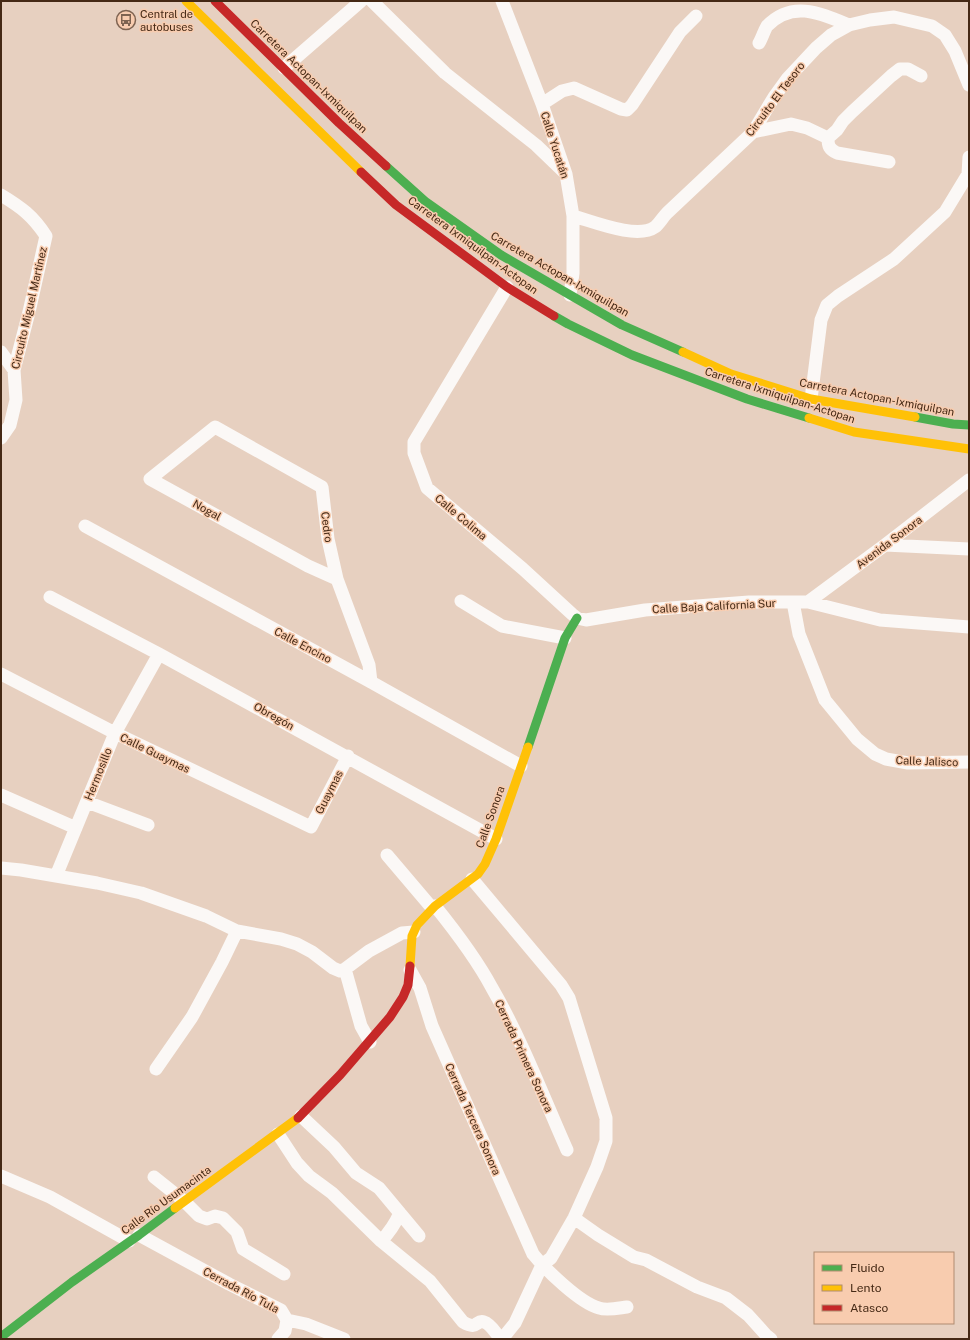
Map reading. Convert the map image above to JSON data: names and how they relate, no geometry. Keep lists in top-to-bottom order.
{
  "streets": {
    "main road": [
      "Carretera Actopan-Ixmiquilpan",
      "Carretera Ixmiquilpan-Actopan",
      "Calle Sonora",
      "Calle Río Usumacinta"
    ],
    "street": [
      "Circuito El Tesoro",
      "Calle Yucatán",
      "Circuito Miguel Martínez",
      "Nogal",
      "Calle Colima",
      "Cedro",
      "Avenida Sonora",
      "Calle Baja California Sur",
      "Calle Encino",
      "Obregón",
      "Calle Guaymas",
      "Calle Jalisco",
      "Hermosillo",
      "Guaymas",
      "Cerrada Primera Sonora",
      "Cerrada Tercera Sonora",
      "Cerrada Río Tula"
    ]
  },
  "crossings": [
    ["Carretera Actopan-Ixmiquilpan", "Calle Yucatán"],
    ["Circuito El Tesoro", "Calle Yucatán"],
    ["Carretera Ixmiquilpan-Actopan", "Calle Colima"],
    ["Nogal", "Cedro"],
    ["Calle Colima", "Calle Baja California Sur"],
    ["Calle Colima", "Calle Sonora"],
    ["Cedro", "Calle Encino"],
    ["Avenida Sonora", "Calle Baja California Sur"],
    ["Calle Baja California Sur", "Calle Jalisco"],
    ["Calle Baja California Sur", "Calle Sonora"],
    ["Calle Encino", "Calle Sonora"],
    ["Obregón", "Hermosillo"],
    ["Obregón", "Guaymas"],
    ["Obregón", "Calle Sonora"],
    ["Calle Guaymas", "Hermosillo"],
    ["Calle Guaymas", "Guaymas"],
    ["Calle Sonora", "Cerrada Primera Sonora"],
    ["Calle Sonora", "Cerrada Tercera Sonora"],
    ["Calle Sonora", "Calle Río Usumacinta"],
    ["Calle Río Usumacinta", "Cerrada Río Tula"]
  ],
  "places": {
    "bus stop": ["Central de autobuses"]
  },
  "legend": ["Fluido", "Lento", "Atasco"]
}
